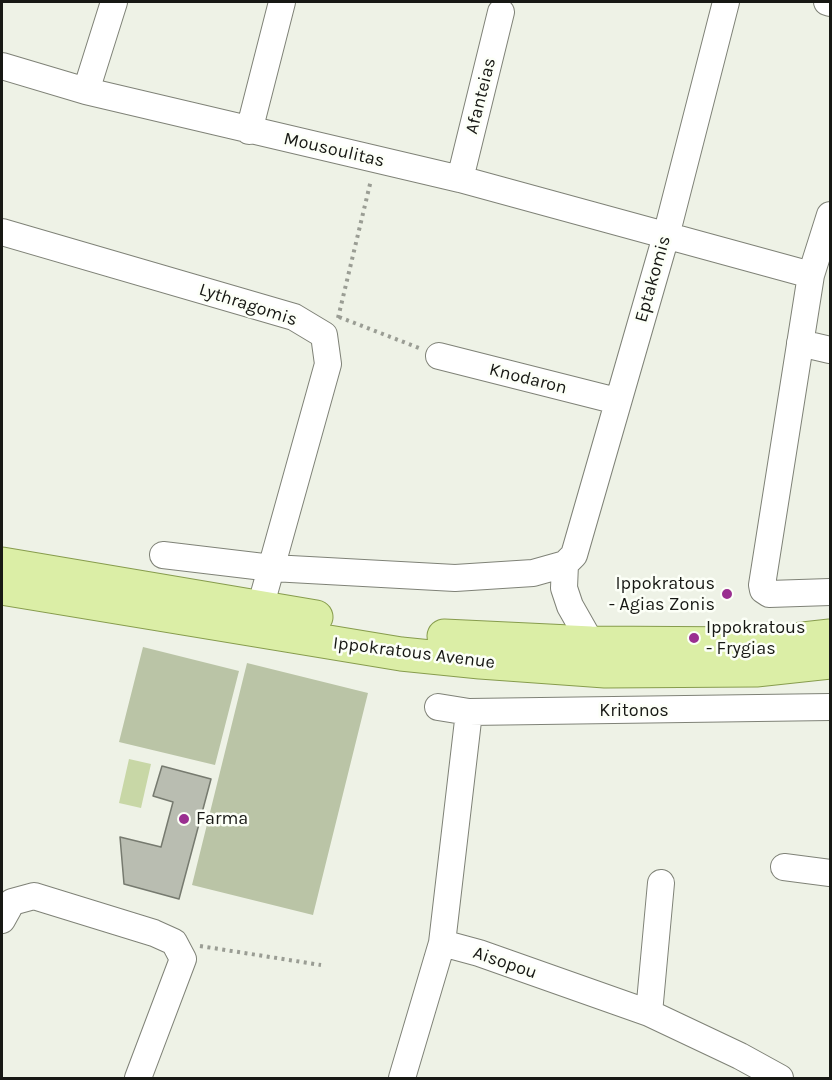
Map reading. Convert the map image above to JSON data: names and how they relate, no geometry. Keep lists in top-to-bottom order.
{
  "streets": {
    "main road": ["Ippokratous Avenue"],
    "street": [
      "Afanteias",
      "Mousoulitas",
      "Eptakomis",
      "Lythragomis",
      "Knodaron",
      "Kritonos",
      "Aisopou"
    ]
  },
  "crossings": [
    ["Afanteias", "Mousoulitas"],
    ["Mousoulitas", "Eptakomis"],
    ["Eptakomis", "Knodaron"],
    ["Eptakomis", "Ippokratous Avenue"]
  ],
  "places": ["Ippokratous - Agias Zonis", "Ippokratous - Frygias", "Farma"]
}
